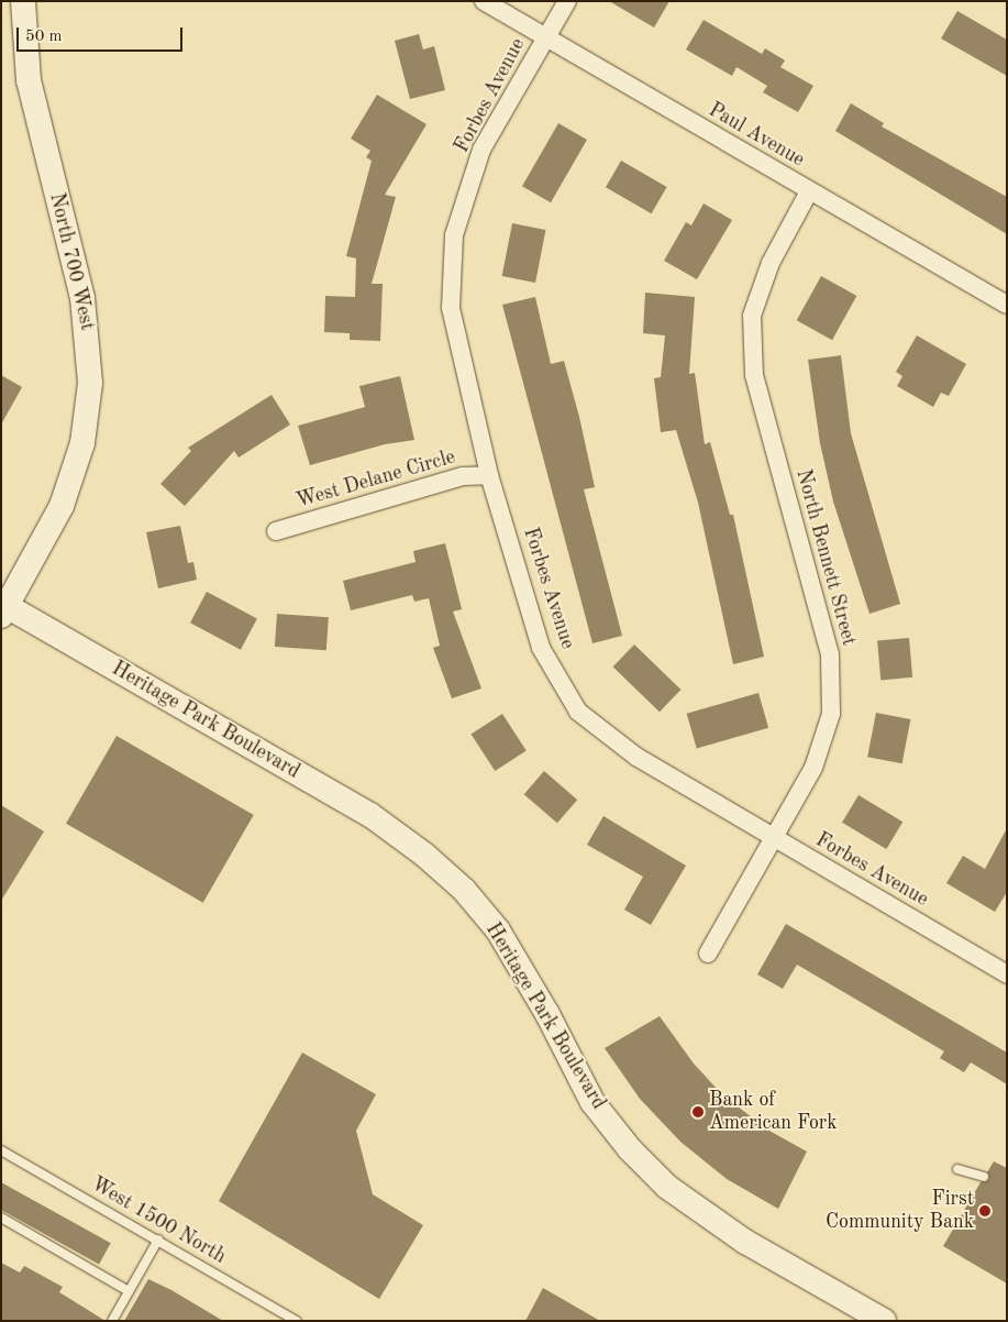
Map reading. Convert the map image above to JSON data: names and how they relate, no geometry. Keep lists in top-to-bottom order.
{
  "streets": {
    "street": [
      "Forbes Avenue",
      "Paul Avenue",
      "North 700 West",
      "West Delane Circle",
      "North Bennett Street",
      "Heritage Park Boulevard"
    ],
    "lane": ["West 1500 North"]
  },
  "crossings": [
    ["Forbes Avenue", "Paul Avenue"],
    ["Forbes Avenue", "West Delane Circle"],
    ["Forbes Avenue", "North Bennett Street"],
    ["Paul Avenue", "North Bennett Street"],
    ["North 700 West", "Heritage Park Boulevard"]
  ],
  "places": ["Bank of American Fork", "First Community Bank"],
  "scale_bar": "50 m"
}
